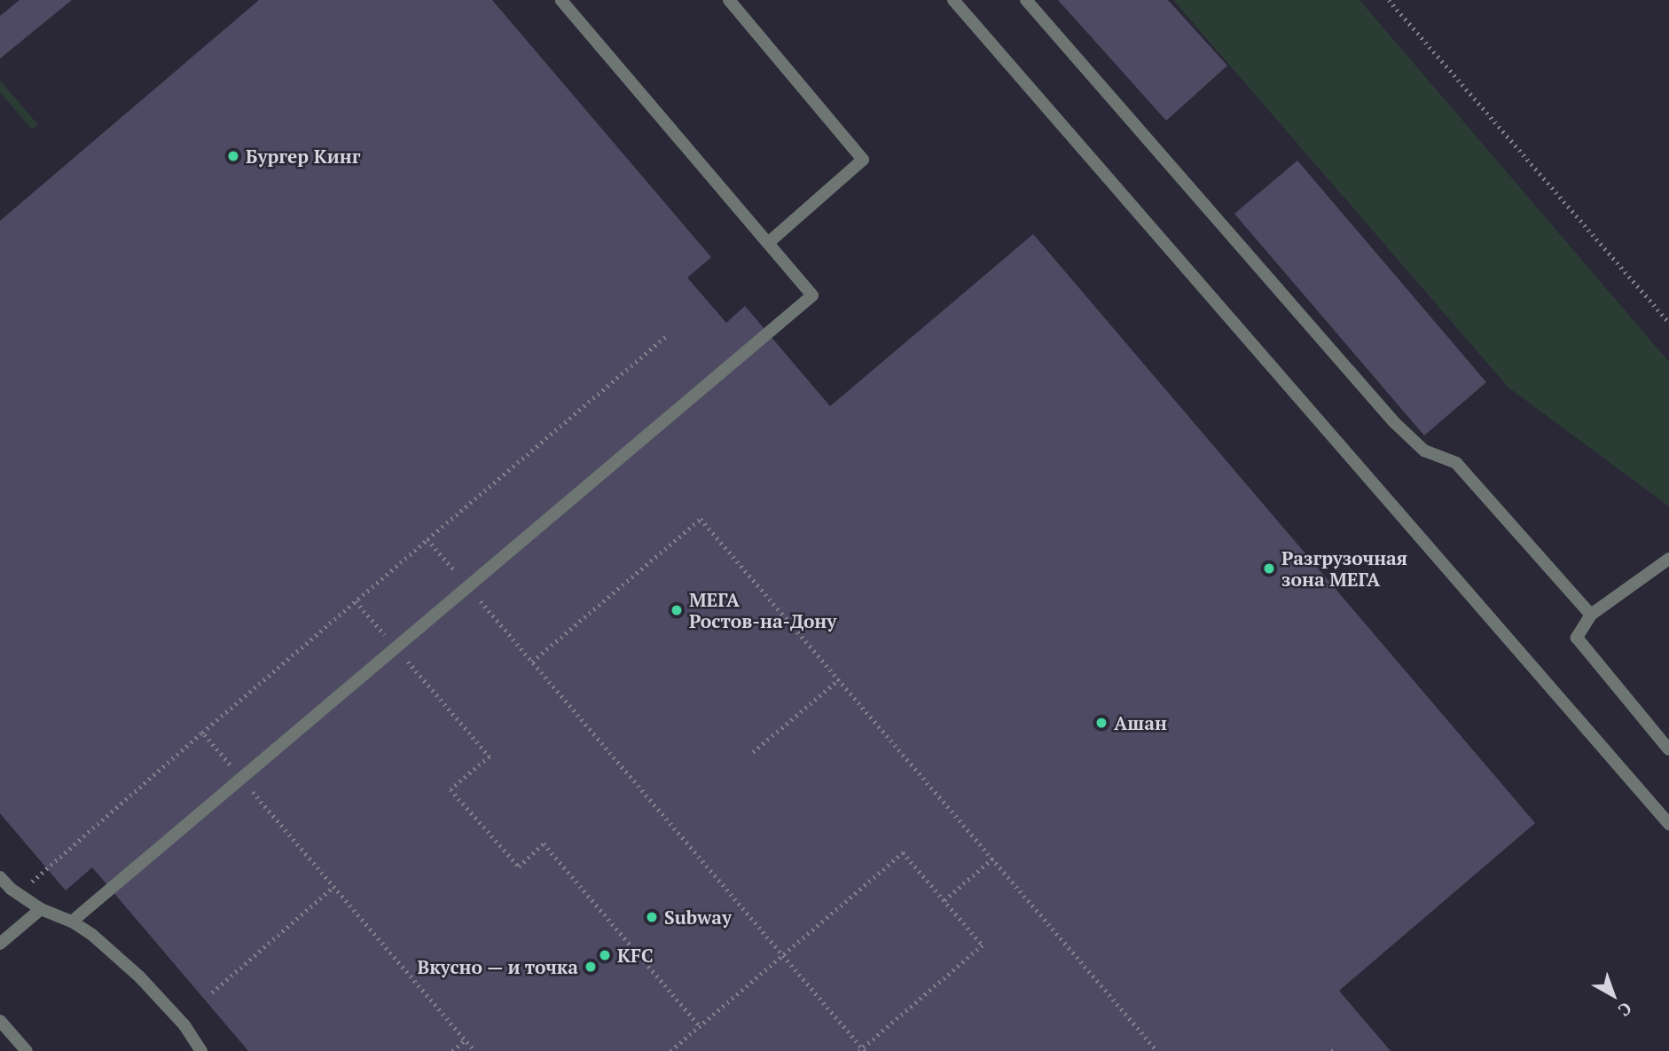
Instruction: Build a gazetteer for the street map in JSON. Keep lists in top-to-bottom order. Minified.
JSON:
{"places":["Бургер Кинг","Разгрузочная зона МЕГА","МЕГА Ростов-на-Дону","Ашан","Subway","KFC","Вкусно — и точка"],"north":"bottom right"}
